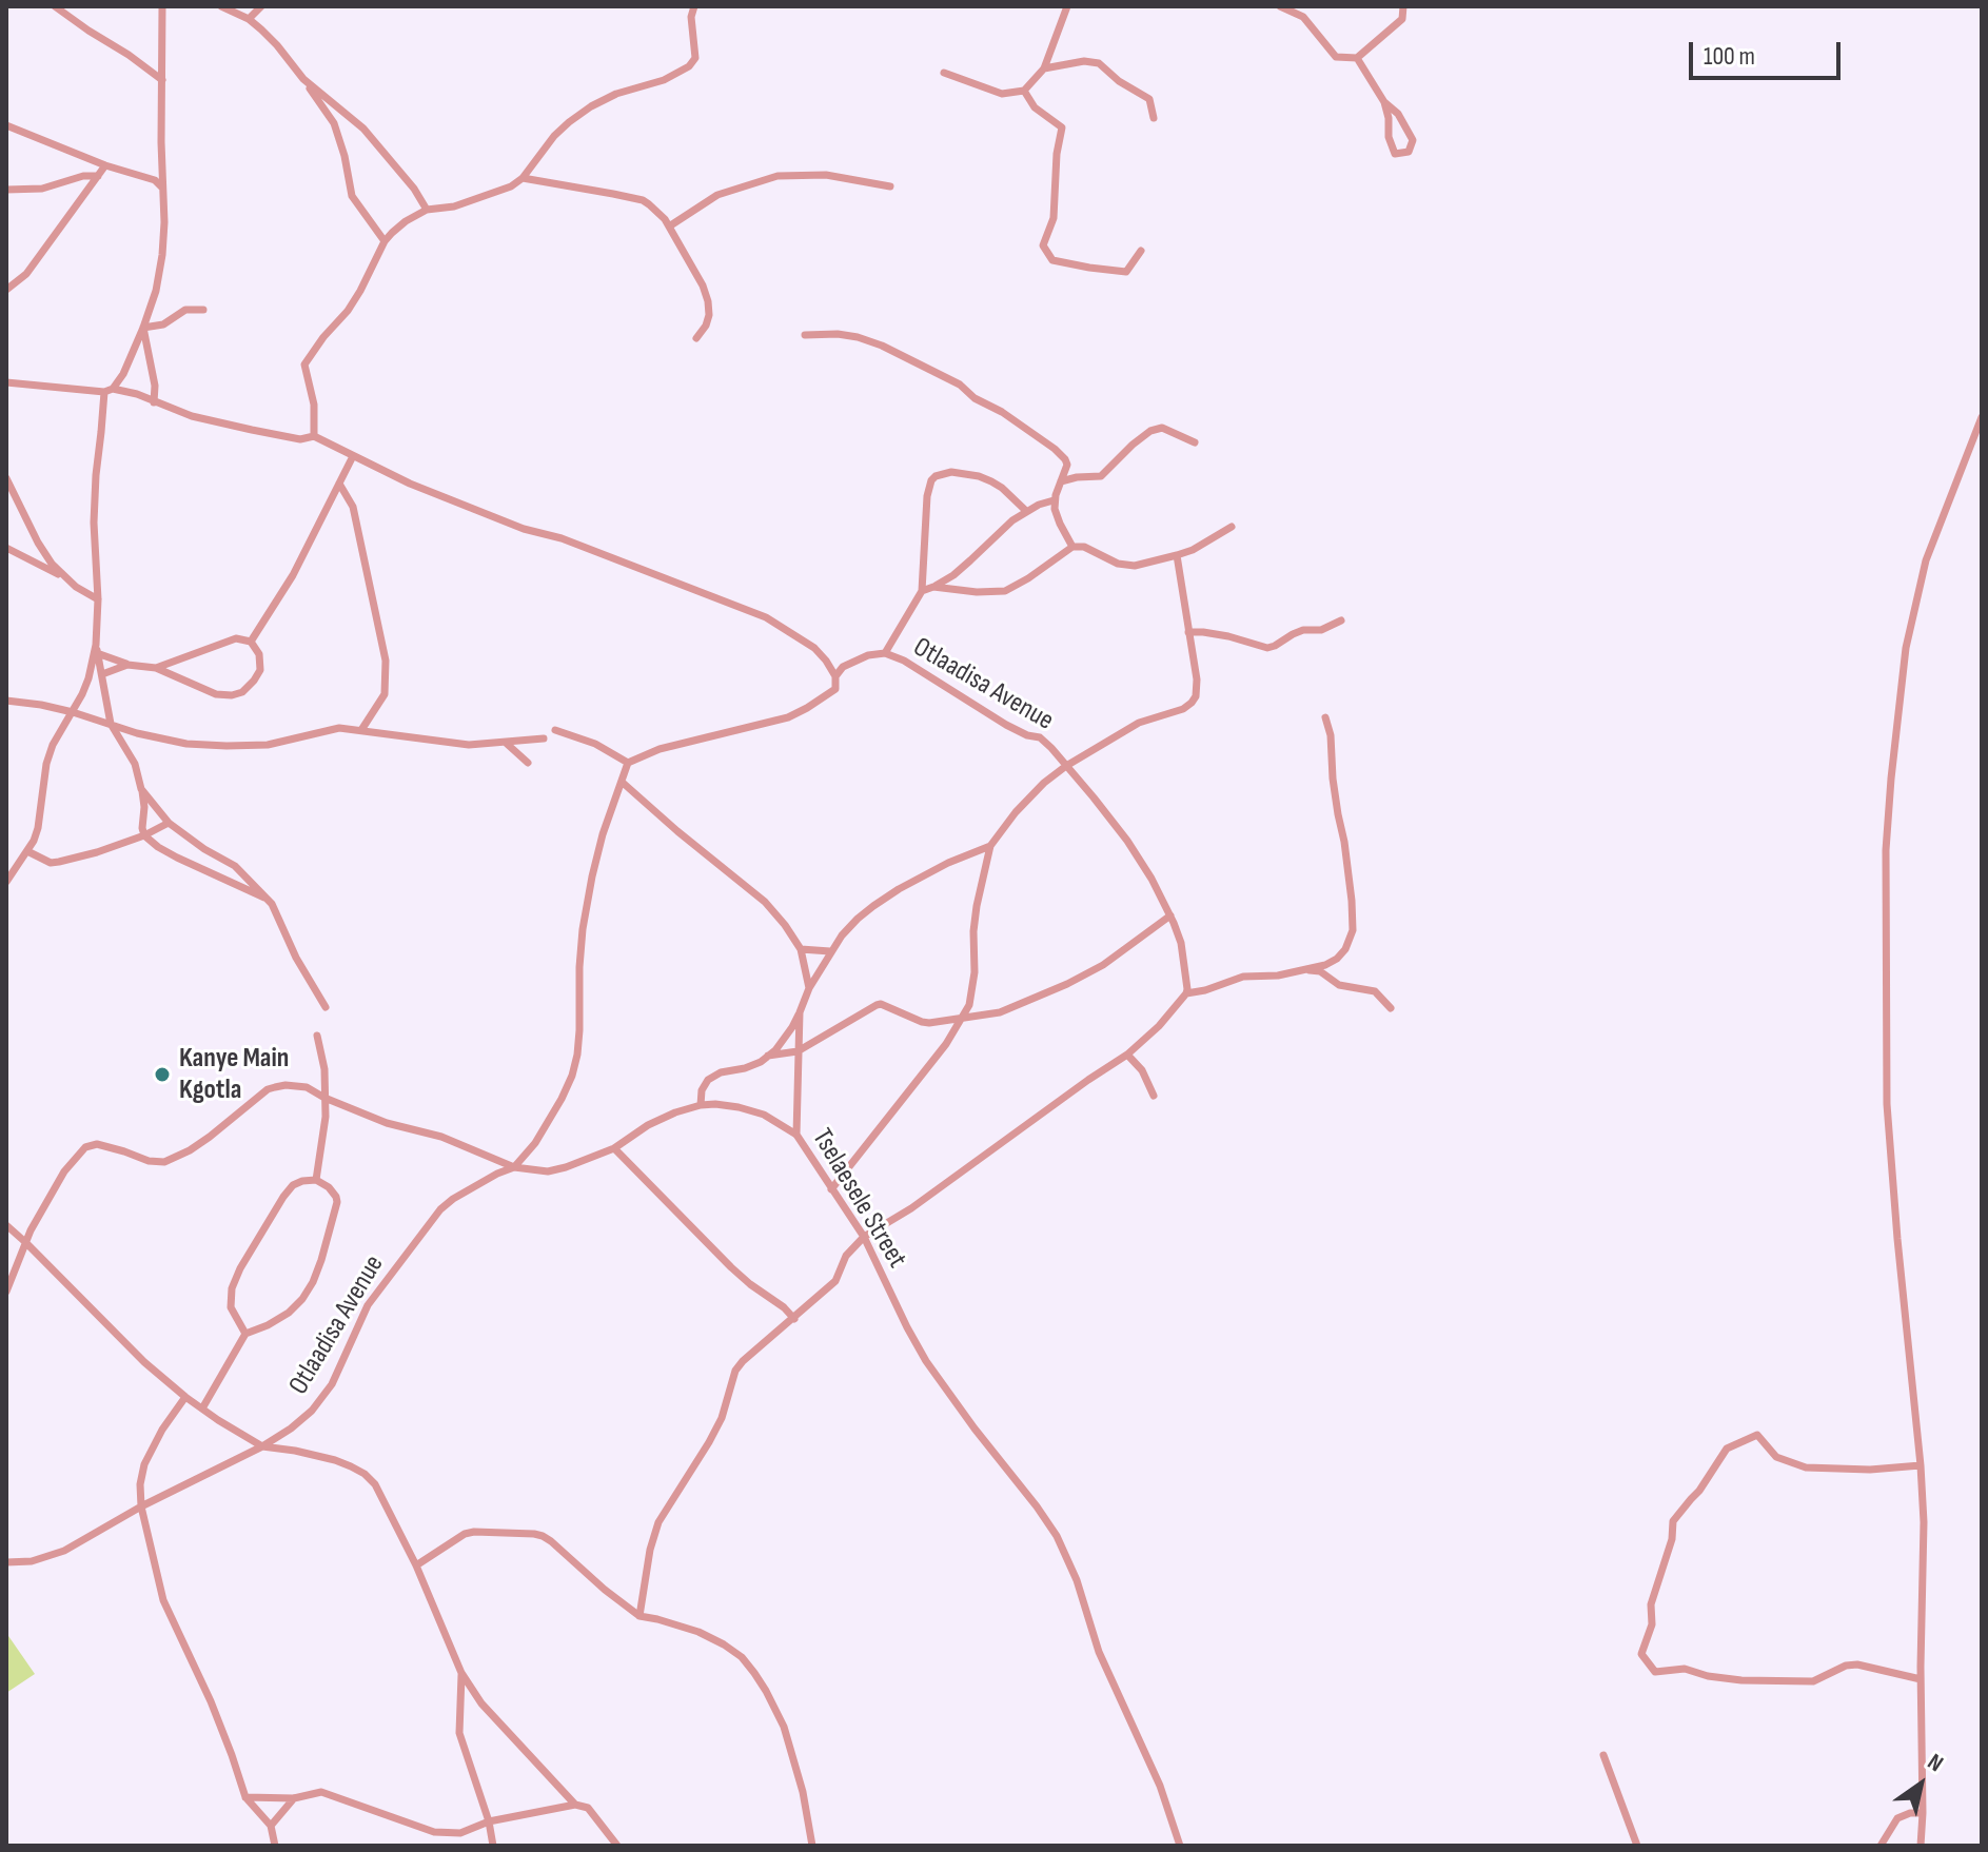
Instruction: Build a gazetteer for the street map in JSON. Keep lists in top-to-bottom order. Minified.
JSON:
{"streets":{"street":["Otlaadisa Avenue","Tselaesele Street"]},"crossings":[["Otlaadisa Avenue","Tselaesele Street"]],"places":["Kanye Main Kgotla"],"scale_bar":"100 m","north":"top right"}
